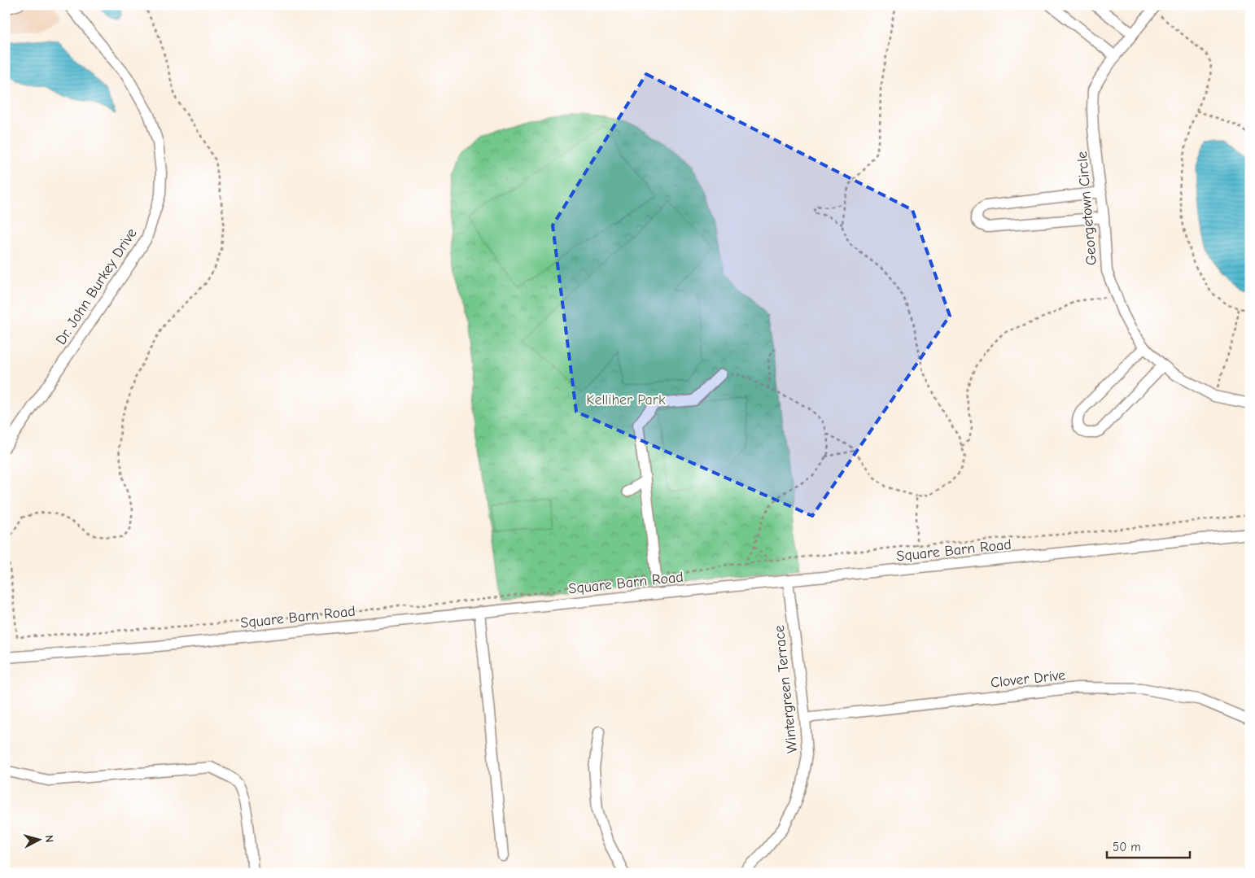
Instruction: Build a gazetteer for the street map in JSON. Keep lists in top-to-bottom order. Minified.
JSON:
{"streets":{"street":["Georgetown Circle","Dr. John Burkey Drive","Square Barn Road","Clover Drive","Wintergreen Terrace"]},"crossings":[["Square Barn Road","Wintergreen Terrace"],["Clover Drive","Wintergreen Terrace"]],"parks":["Kelliher Park"],"scale_bar":"50 m","north":"right"}
